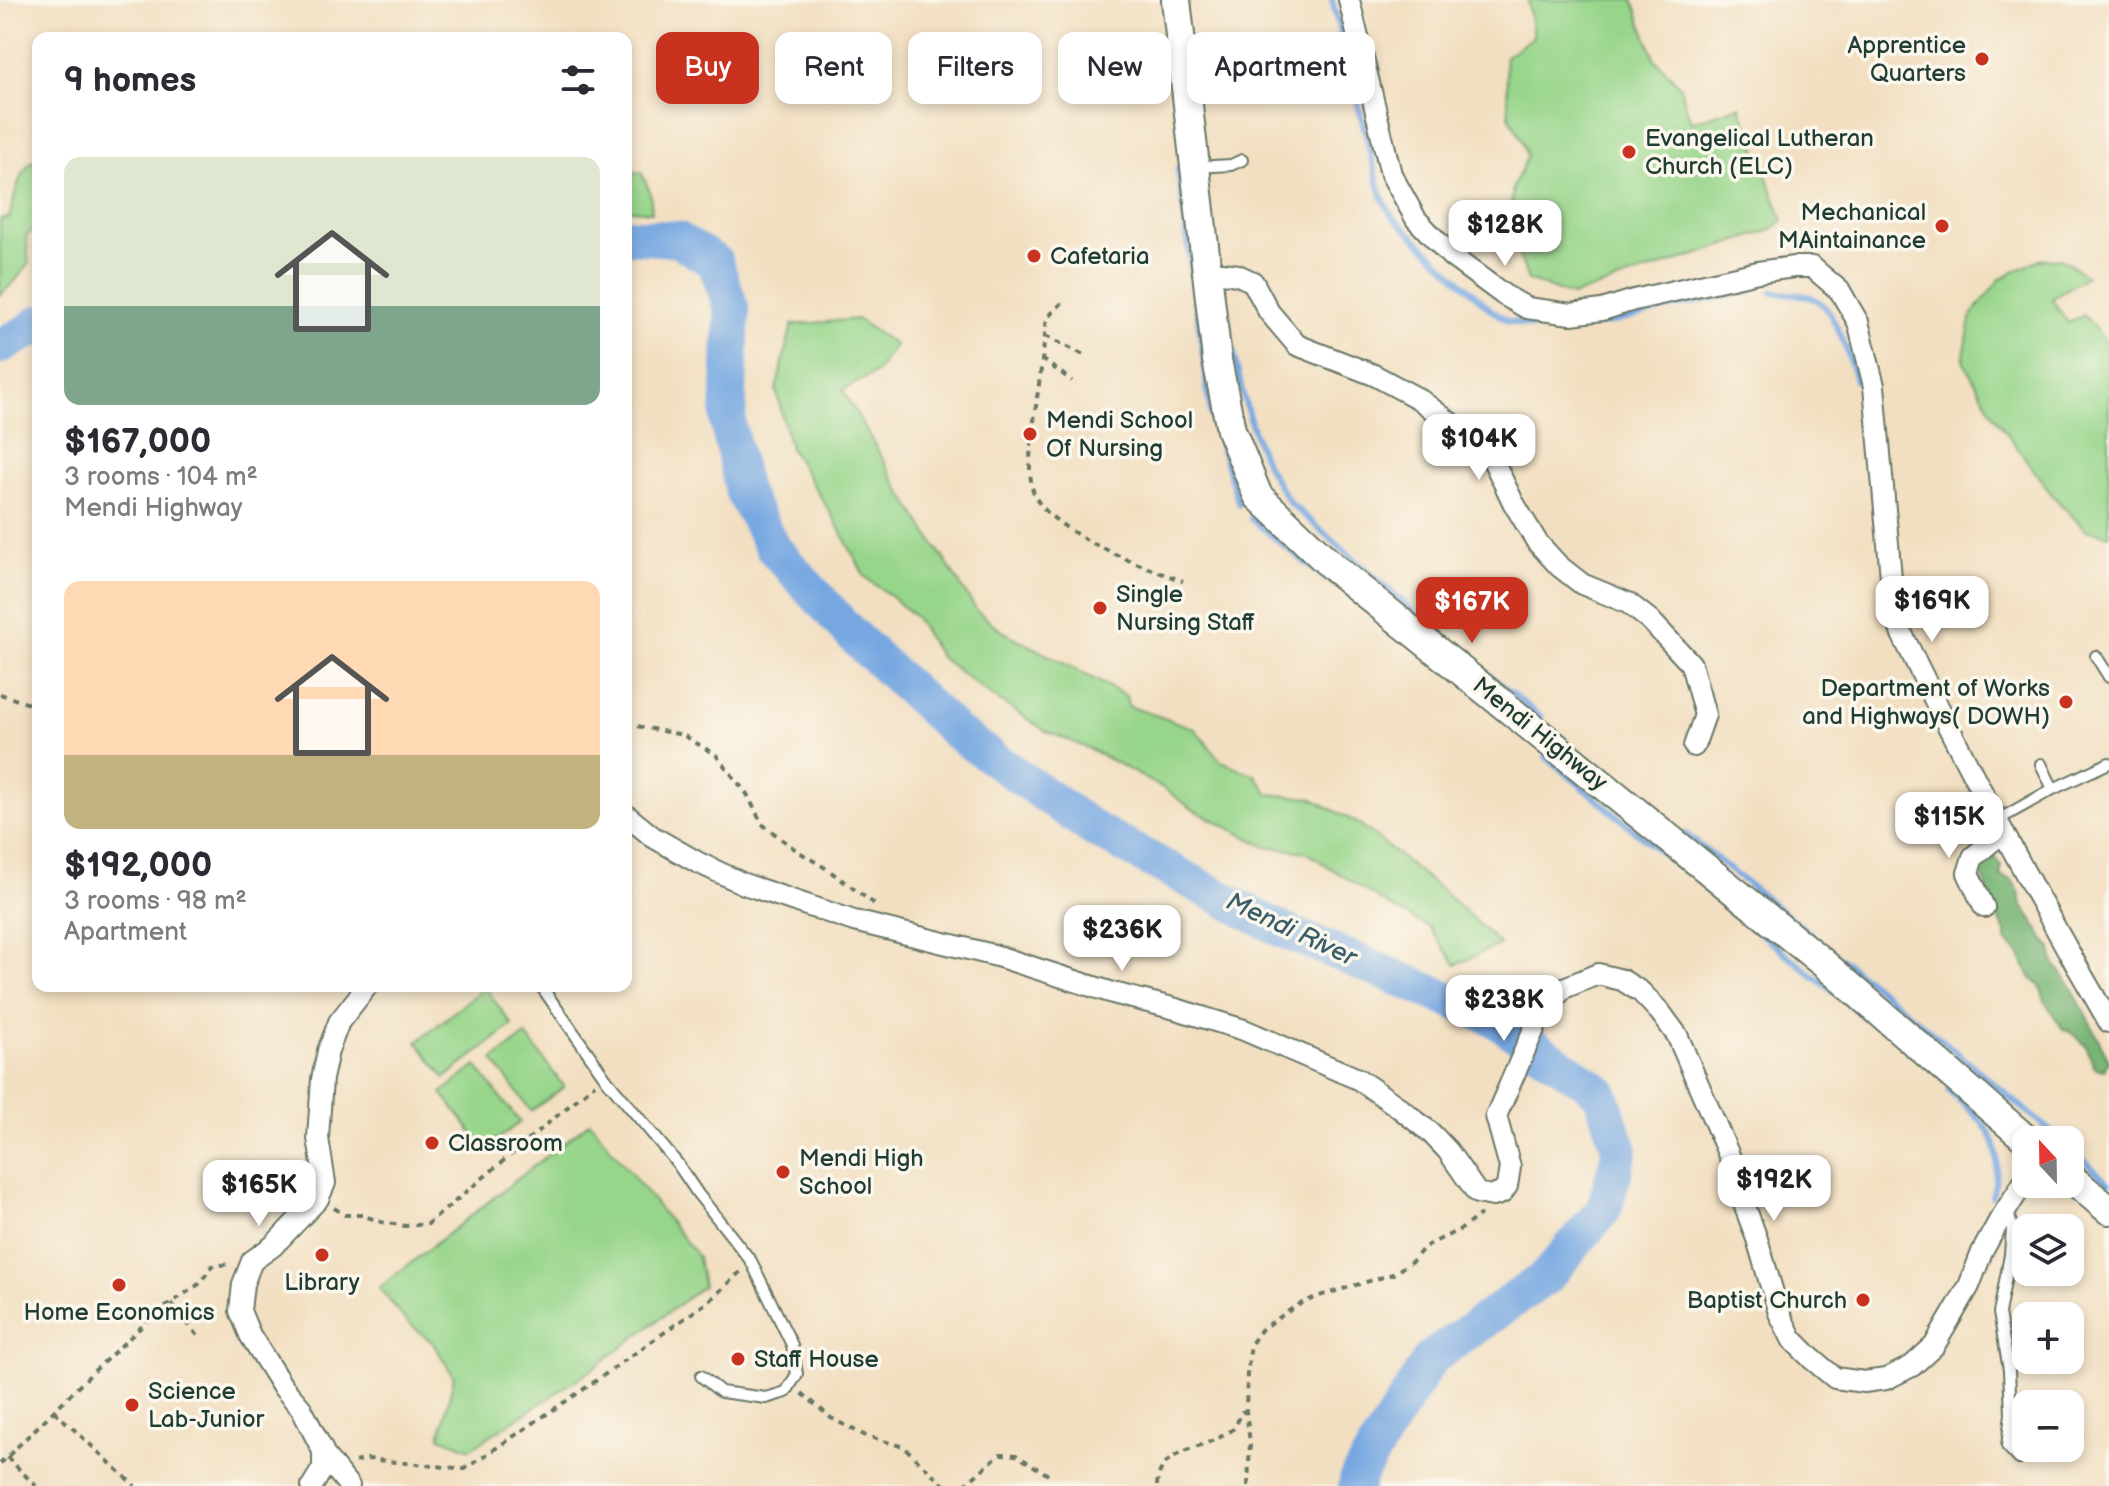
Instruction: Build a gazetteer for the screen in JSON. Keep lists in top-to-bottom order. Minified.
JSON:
{"streets":{"main road":["Mendi Highway"]},"water":["Mendi River"],"places":["Apprentice Quarters","Evangelical Lutheran Church (ELC)","Mechanical MAintainance","Cafetaria","Mendi School Of Nursing","Single Nursing Staff","Department of Works and Highways( DOWH)","Classroom","Mendi High School","Library","Home Economics","Baptist Church","Staff House","Science Lab-Junior"],"north":"top","page":{"chip":["Buy","Rent","Filters","New","Apartment"],"heading":"9 homes","list":[{"name":"$167,000","note":"3 rooms · 104 m² · Mendi Highway"},{"name":"$192,000","note":"3 rooms · 98 m² · Apartment"}],"price":["$128K","$104K","$169K","$167K","$115K","$236K","$238K","$192K","$165K"],"map_buttons":["+","−"]}}
